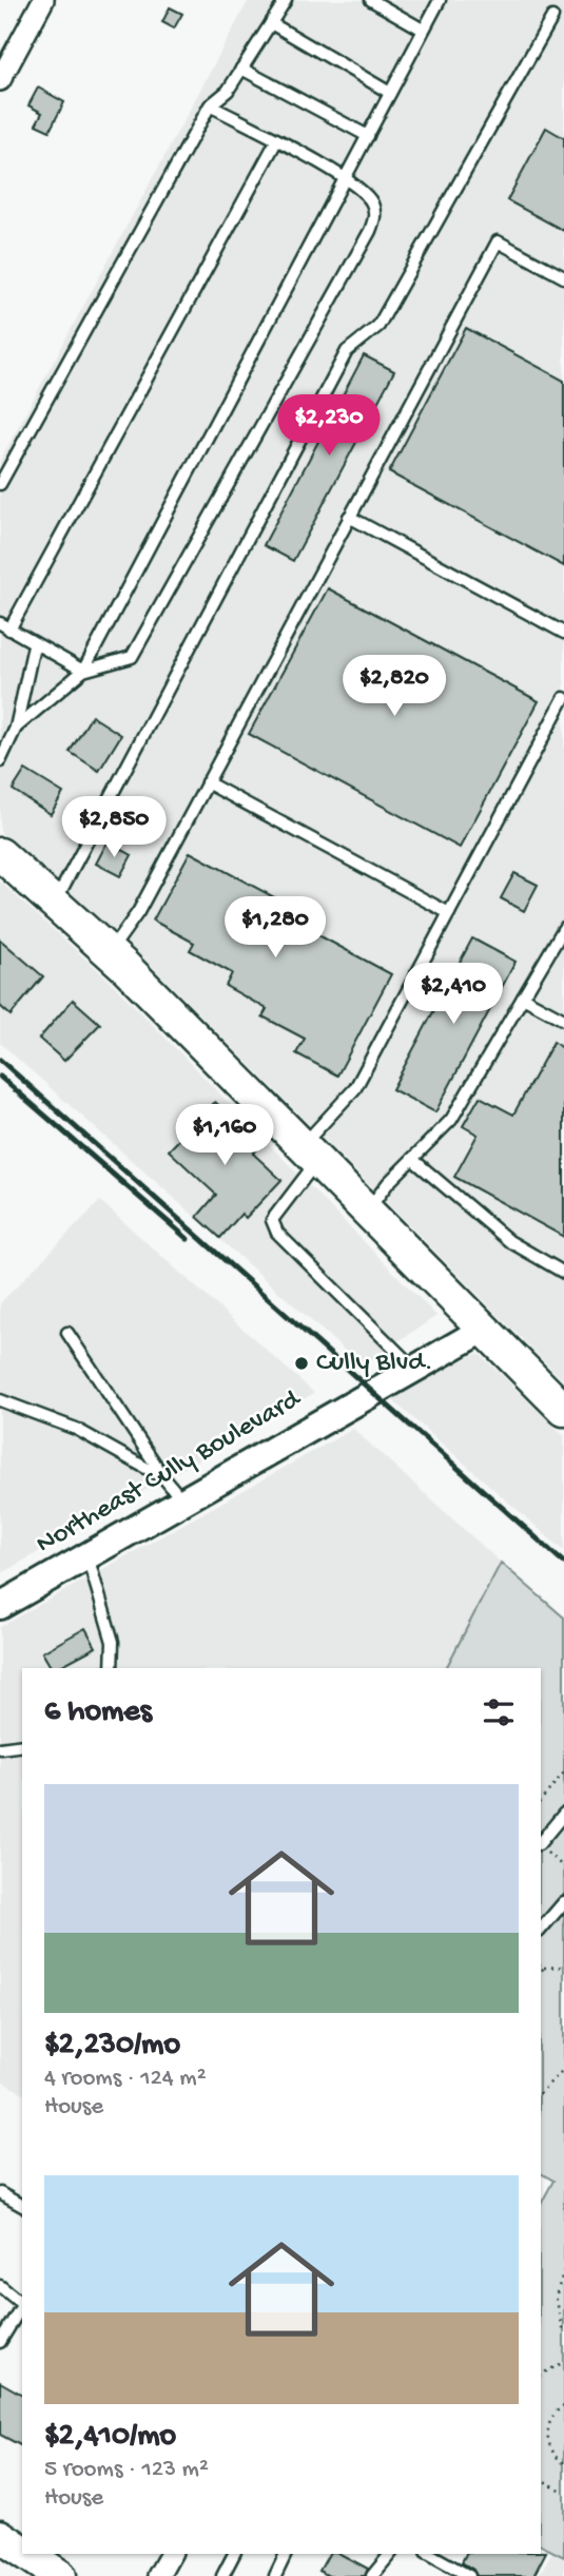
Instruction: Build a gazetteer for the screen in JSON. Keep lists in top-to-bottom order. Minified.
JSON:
{"streets":{"street":["Northeast Cully Boulevard"]},"places":["Cully Blvd."],"page":{"price":["$2,230","$2,820","$2,850","$1,280","$2,410","$1,160"],"heading":"6 homes","list":[{"name":"$2,230/mo","note":"4 rooms · 124 m² · House"},{"name":"$2,410/mo","note":"5 rooms · 123 m² · House"}]}}
